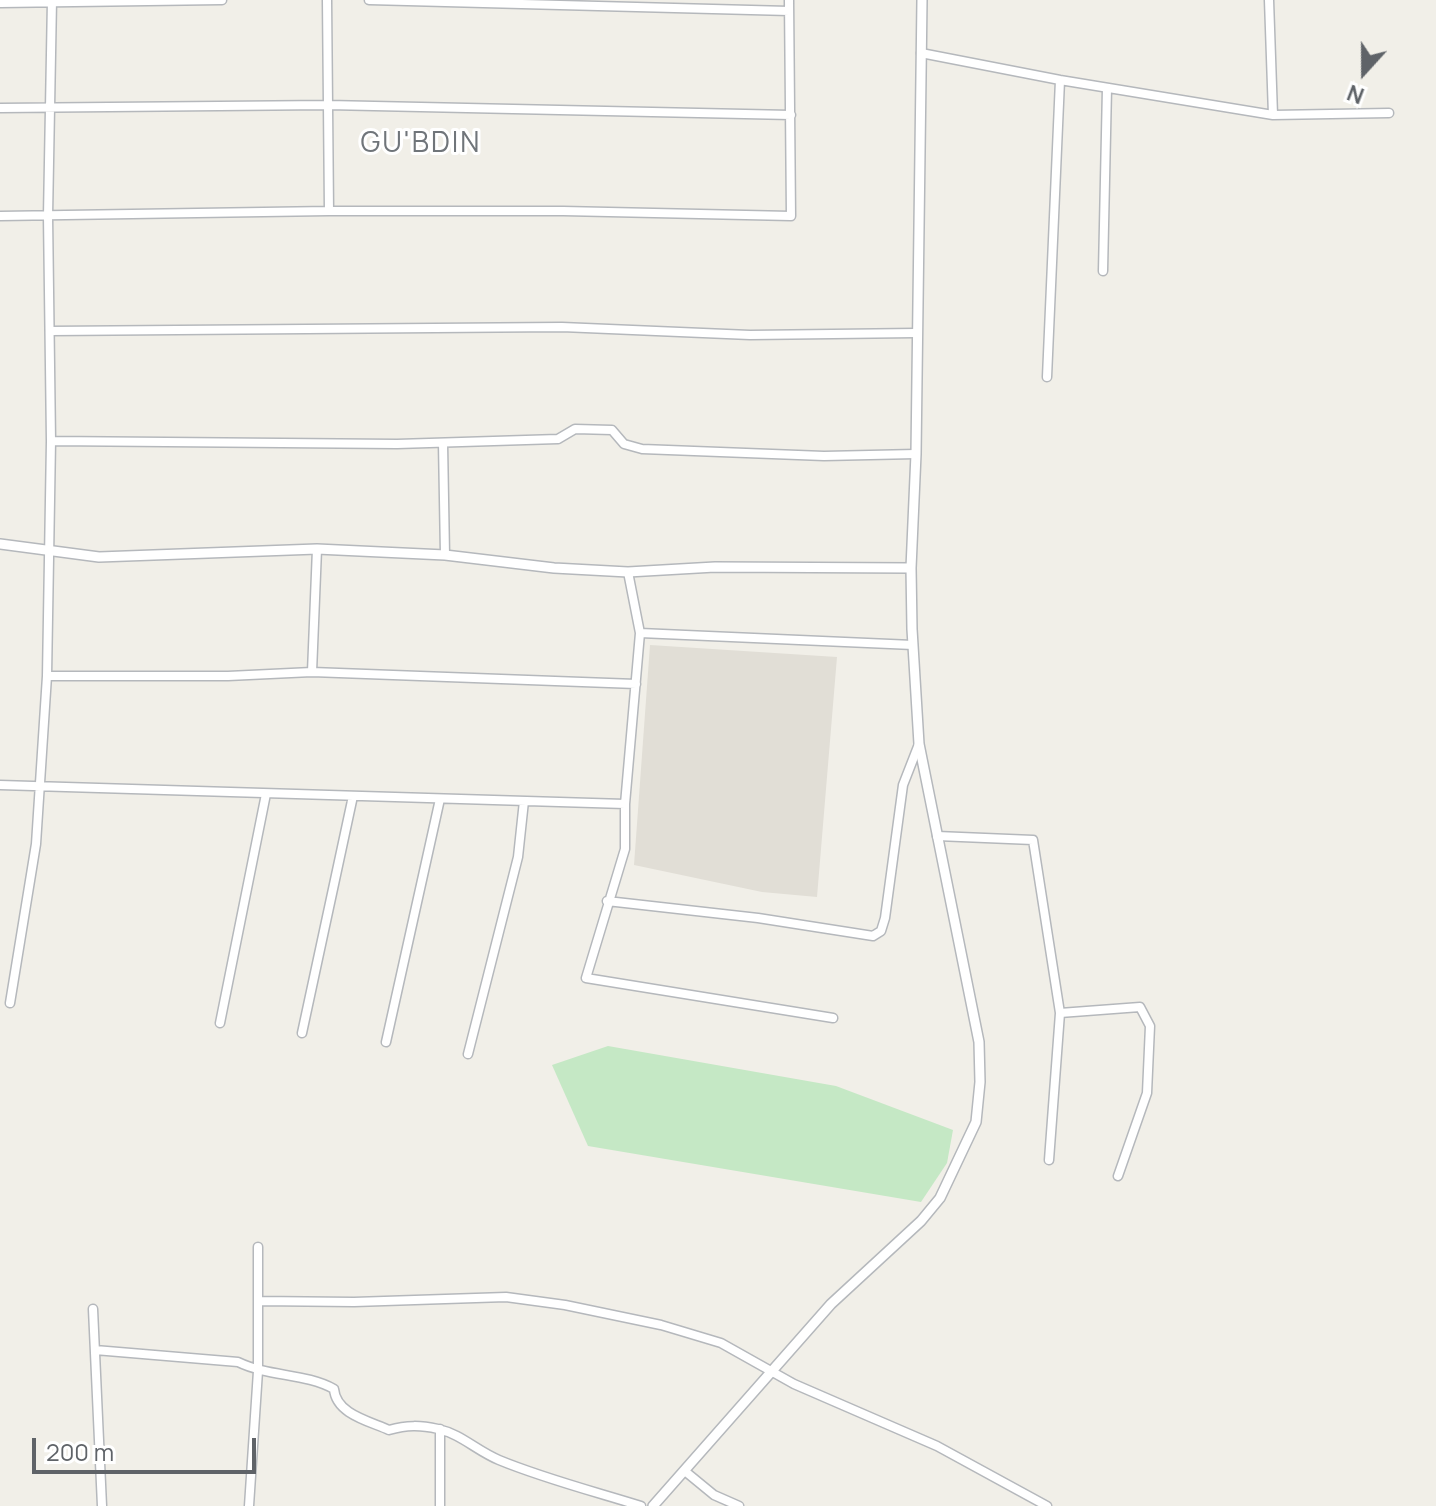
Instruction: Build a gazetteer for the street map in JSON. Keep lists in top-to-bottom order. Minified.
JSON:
{"districts":["GU'BDIN"],"scale_bar":"200 m","north":"bottom"}
